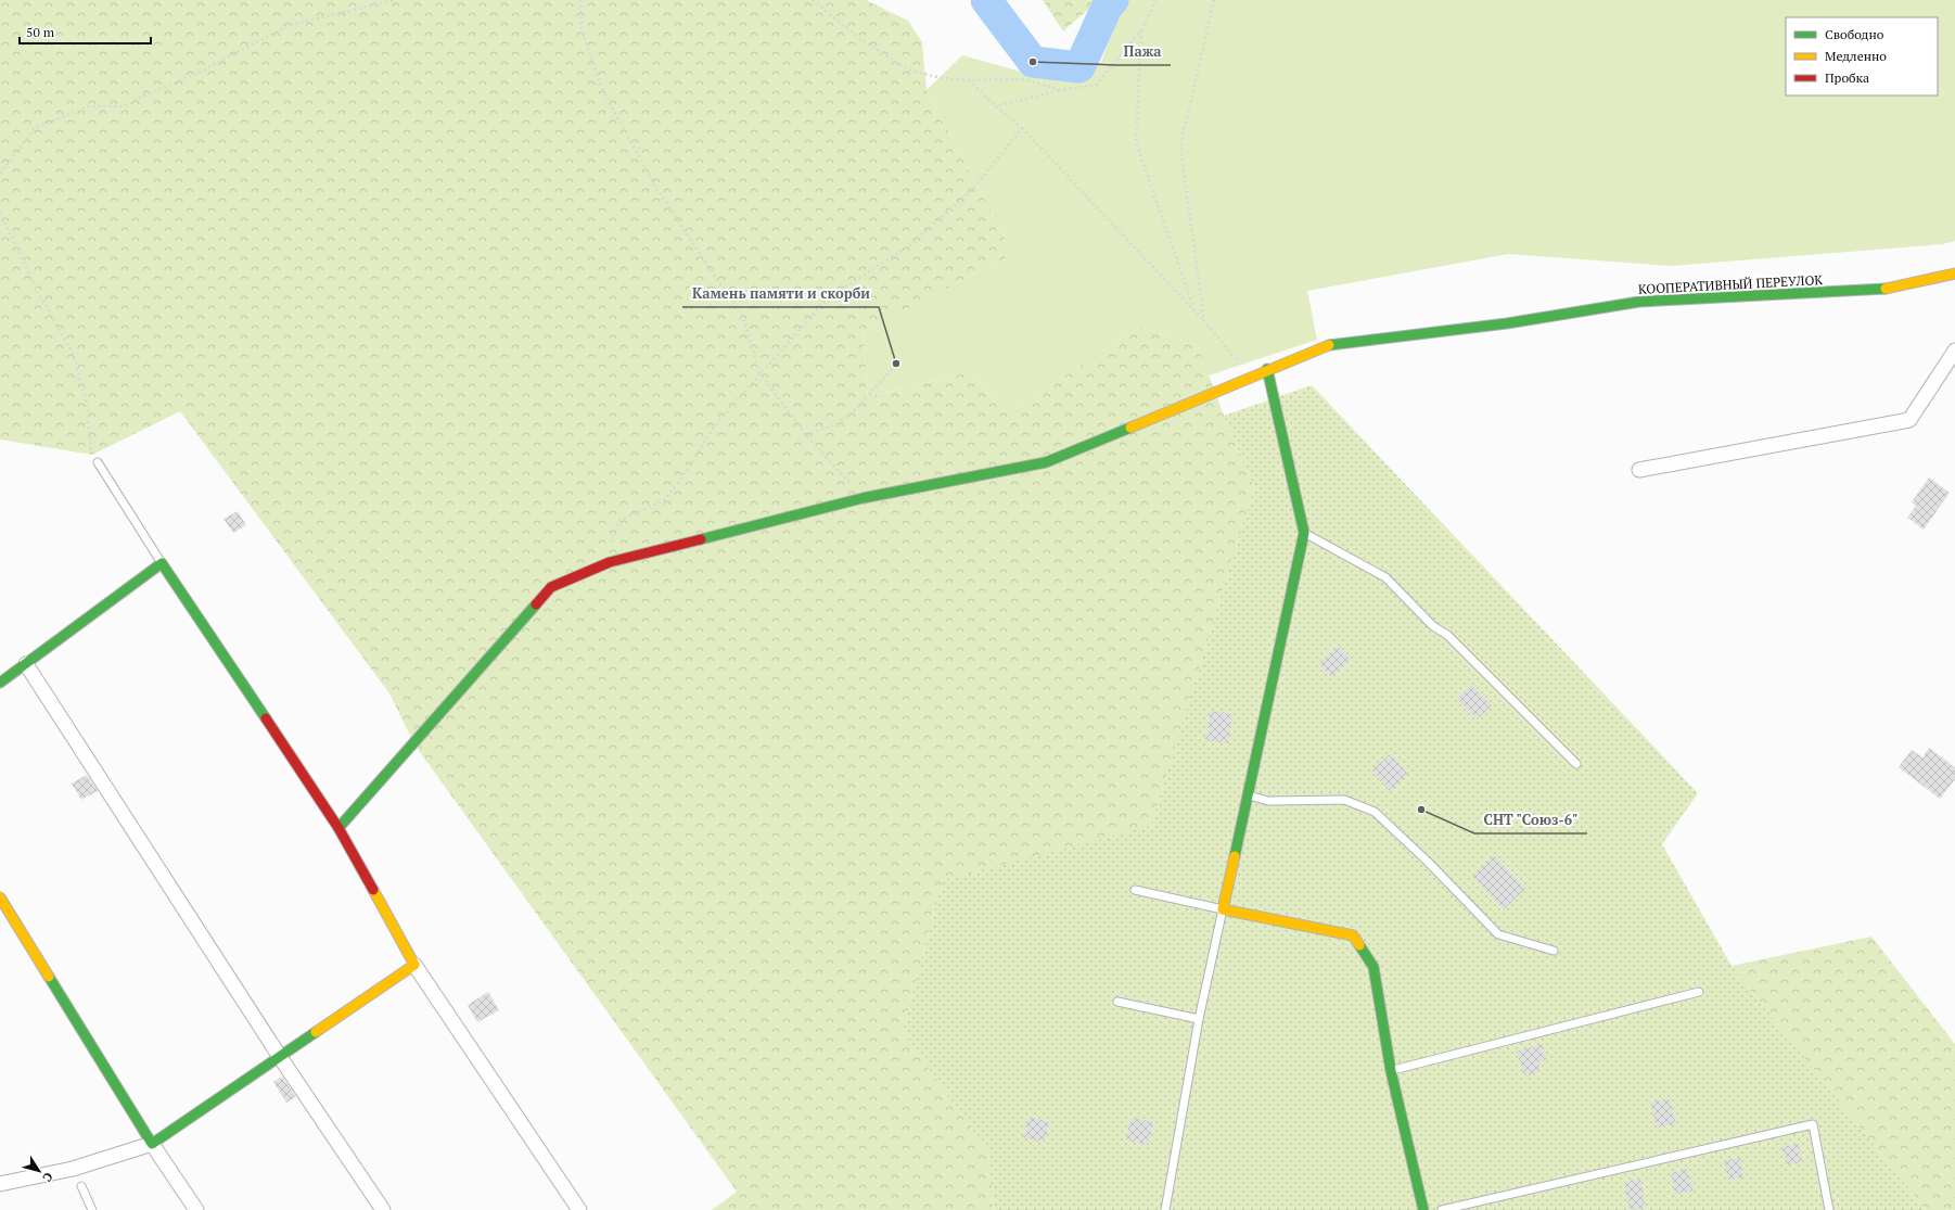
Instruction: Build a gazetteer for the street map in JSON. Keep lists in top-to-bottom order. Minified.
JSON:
{"streets":{"street":["КООПЕРАТИВНЫЙ ПЕРЕУЛОК"]},"places":["Пажа","Камень памяти и скорби","СНТ \"Союз-6\""],"legend":["Свободно","Медленно","Пробка"],"scale_bar":"50 m","north":"bottom right"}
